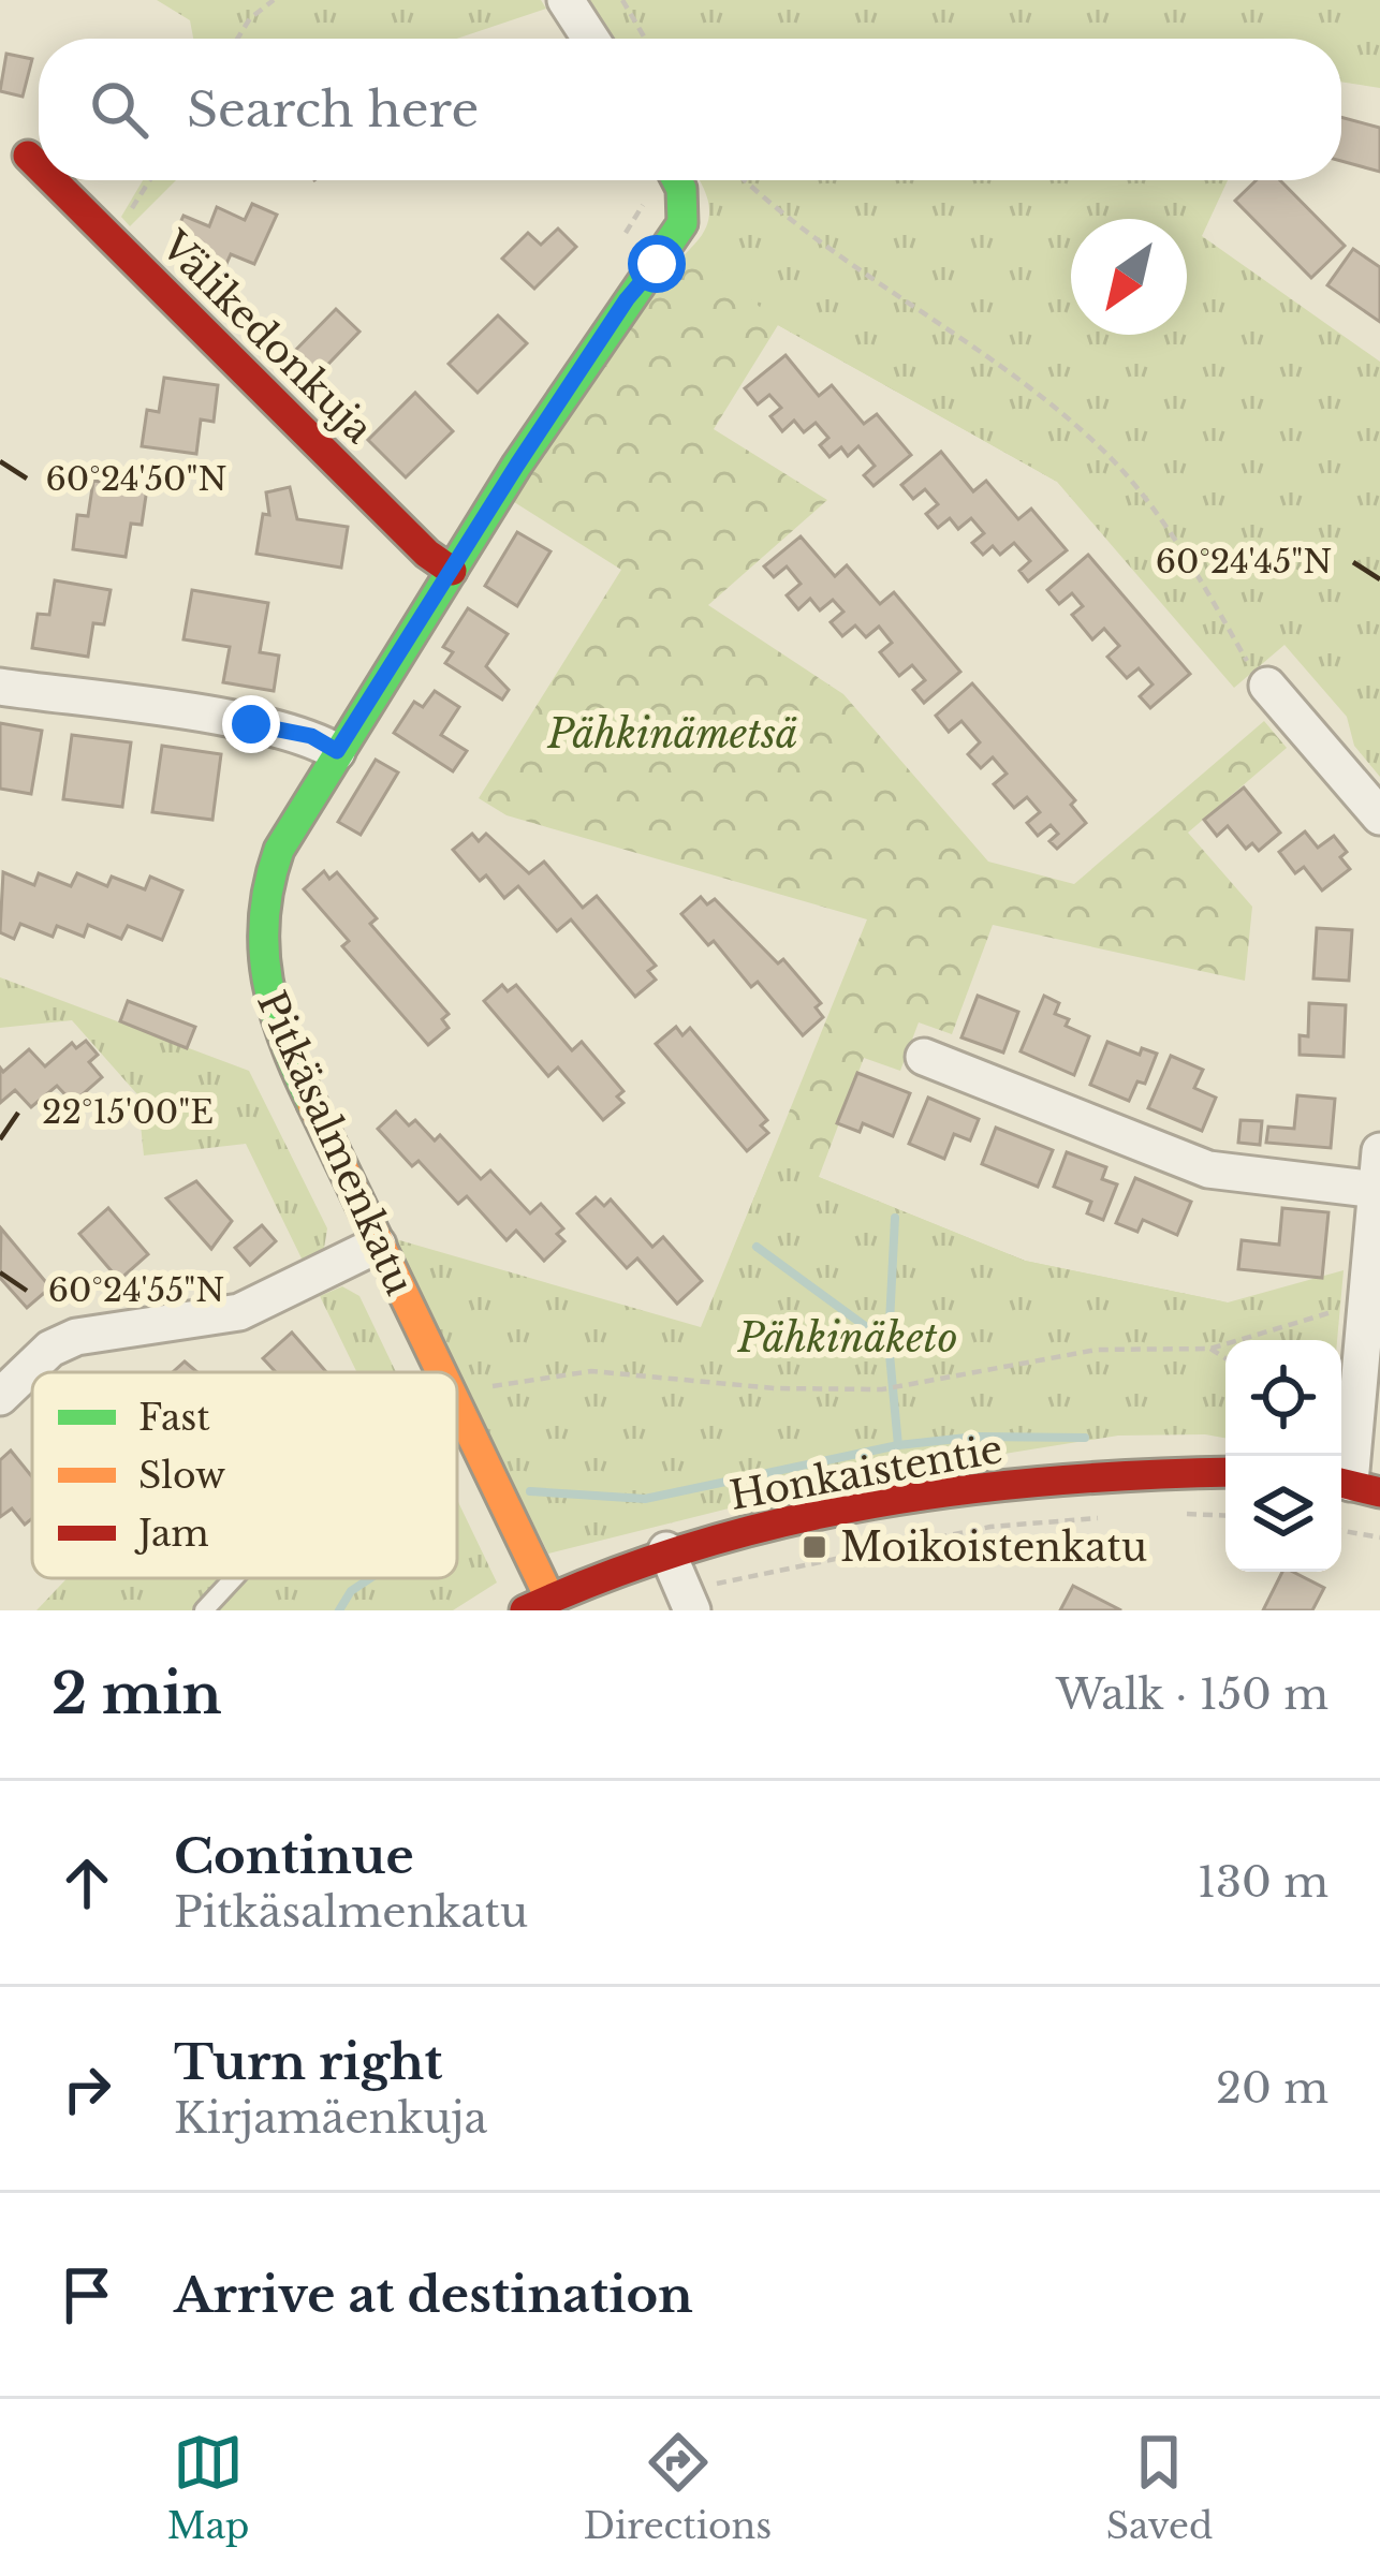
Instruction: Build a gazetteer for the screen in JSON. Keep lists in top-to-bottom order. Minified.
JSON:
{"streets":{"street":["Välikedonkuja","Pitkäsalmenkatu","Honkaistentie"]},"crossings":[["Välikedonkuja","Pitkäsalmenkatu"],["Pitkäsalmenkatu","Honkaistentie"]],"parks":["Pähkinämetsä","Pähkinäketo"],"places":{"transit":["Moikoistenkatu"]},"legend":["Fast","Slow","Jam"],"north":"bottom left","page":{"search":"Search here","heading":["2 min","Walk · 150 m"],"list":[["Continue","Pitkäsalmenkatu","130 m"],["Turn right","Kirjamäenkuja","20 m"],"Arrive at destination"],"nav":["Map","Directions","Saved"]},"coordinates":["60°24'50\"N","60°24'45\"N","22°15'00\"E","60°24'55\"N"]}
